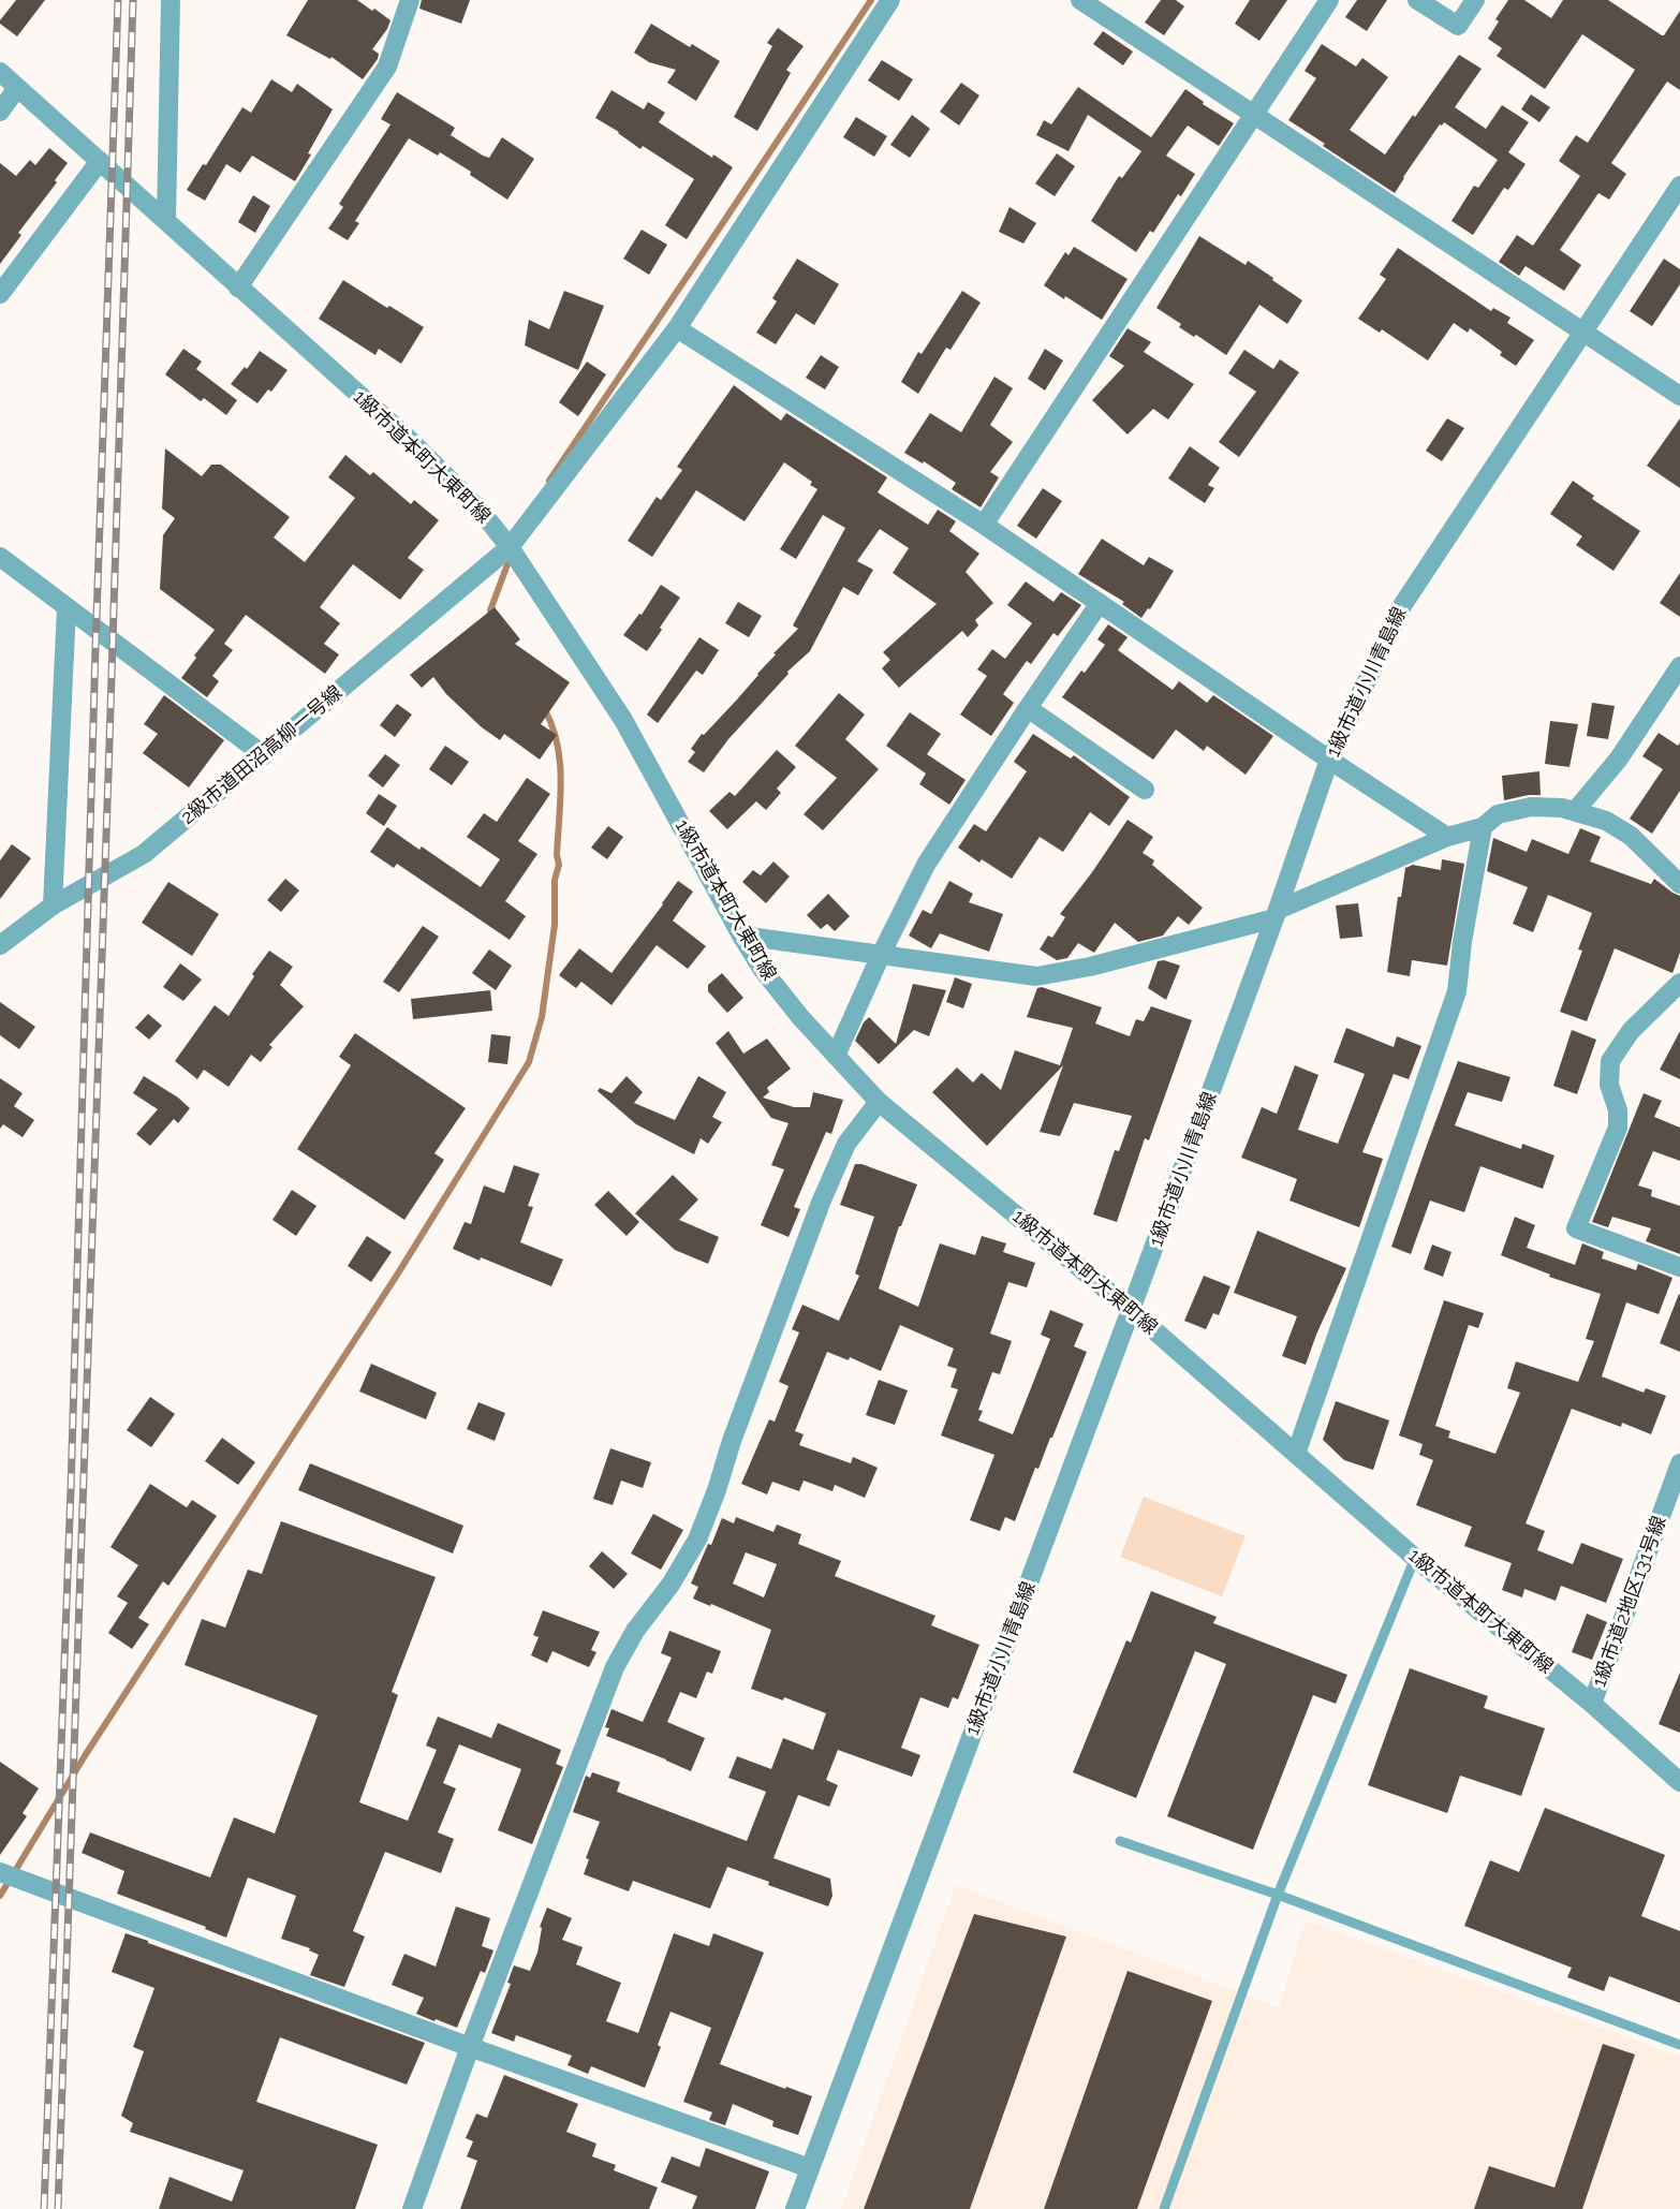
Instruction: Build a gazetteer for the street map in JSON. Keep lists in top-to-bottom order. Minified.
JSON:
{"streets":{"street":["1級市道本町大東町線","1級市道小川青島線","2級市道田沼高柳一号線","1級市道2地区131号線"]},"crossings":[["1級市道本町大東町線","1級市道小川青島線"],["1級市道本町大東町線","2級市道田沼高柳一号線"],["1級市道本町大東町線","1級市道2地区131号線"]]}
